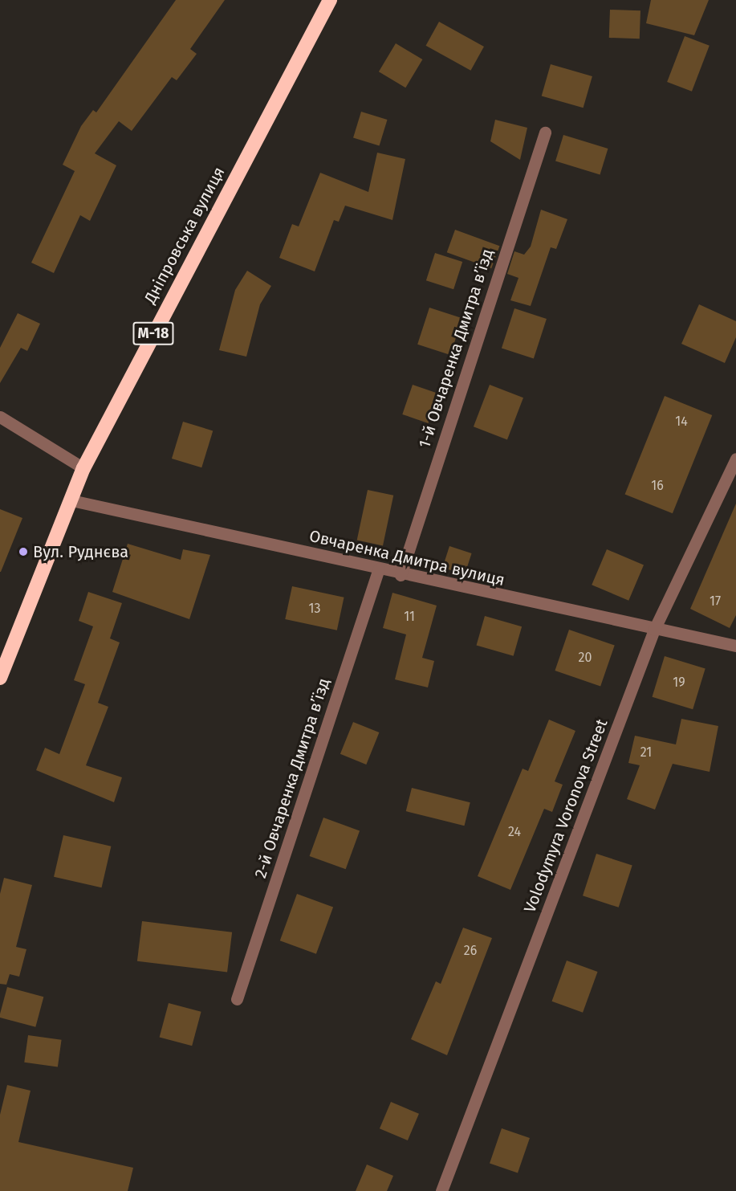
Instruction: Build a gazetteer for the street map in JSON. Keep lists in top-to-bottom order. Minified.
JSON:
{"streets":{"highway":["Дніпровська вулиця","М-18"],"street":["1-й Овчаренка Дмитра в’їзд","Овчаренка Дмитра вулиця","2-й Овчаренка Дмитра в’їзд","Volodymyra Voronova Street"]},"crossings":[["Дніпровська вулиця","Овчаренка Дмитра вулиця"],["1-й Овчаренка Дмитра в’їзд","Овчаренка Дмитра вулиця"],["Овчаренка Дмитра вулиця","2-й Овчаренка Дмитра в’їзд"],["Овчаренка Дмитра вулиця","Volodymyra Voronova Street"]],"places":["Вул. Руднєва"],"house_numbers":["14","16","17","13","11","20","19","21","24","26"]}
